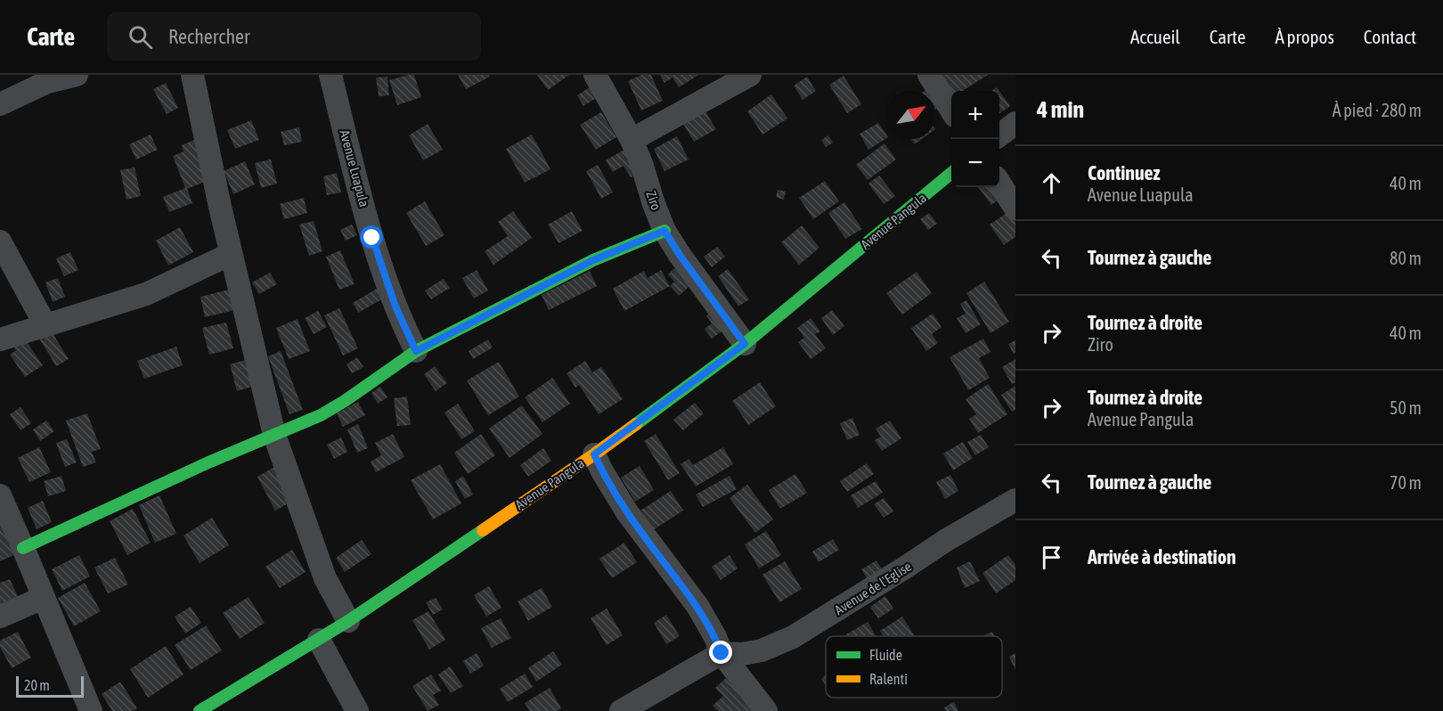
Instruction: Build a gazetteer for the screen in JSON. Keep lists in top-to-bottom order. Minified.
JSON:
{"streets":{"street":["Avenue Luapula","Ziro","Avenue Pangula","Avenue de l'Eglise"]},"crossings":[["Ziro","Avenue Pangula"]],"legend":["Fluide","Ralenti"],"scale_bar":"20 m","north":"top right","page":{"header":"Carte","search":"Rechercher","nav":["Accueil","Carte","À propos","Contact"],"heading":["4 min","À pied · 280 m"],"map_buttons":["+","−"],"list":[["Continuez","Avenue Luapula","40 m"],["Tournez à gauche","80 m"],["Tournez à droite","Ziro","40 m"],["Tournez à droite","Avenue Pangula","50 m"],["Tournez à gauche","70 m"],"Arrivée à destination"],"scale":"20 m"}}
